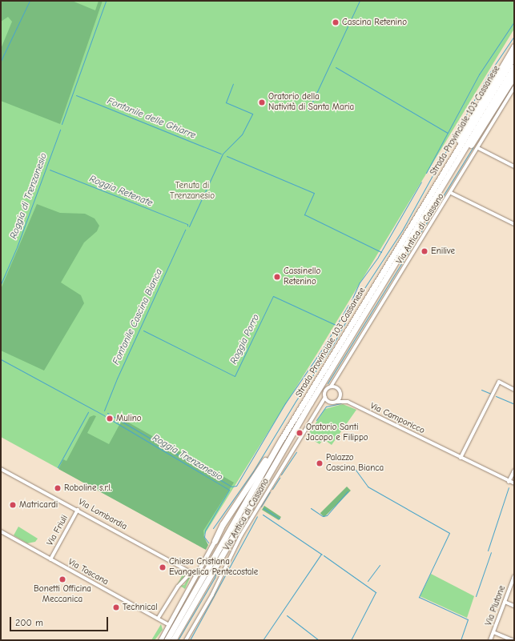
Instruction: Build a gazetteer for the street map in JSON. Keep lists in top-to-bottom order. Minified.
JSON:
{"streets":{"highway":["Strada Provinciale 103 Cassanese"],"street":["Via Antica di Cassano","Via Camporicco","Via Lombardia","Via Friuli","Via Toscana","Via Plutone"]},"crossings":[["Via Antica di Cassano","Via Camporicco"],["Via Lombardia","Via Friuli"],["Via Friuli","Via Toscana"]],"water":["Fontanile delle Ghiarre","Roggia Retenate","Roggia di Trenzanesio","Fontanile Cascina Bianca","Roggia Porro","Roggia Trenzanesio"],"parks":["Tenuta di Trenzanesio"],"places":["Cascina Retenino","Oratorio della Natività di Santa Maria","Enilive","Cassinello Retenino","Mulino","Oratorio Santi Jacopo e Filippo","Palazzo Cascina Bianca","Roboline s.r.l.","Matricardi","Chiesa Cristiana Evangelica Pentecostale","Bonetti Officina Meccanica","Technical"],"scale_bar":"200 m"}
